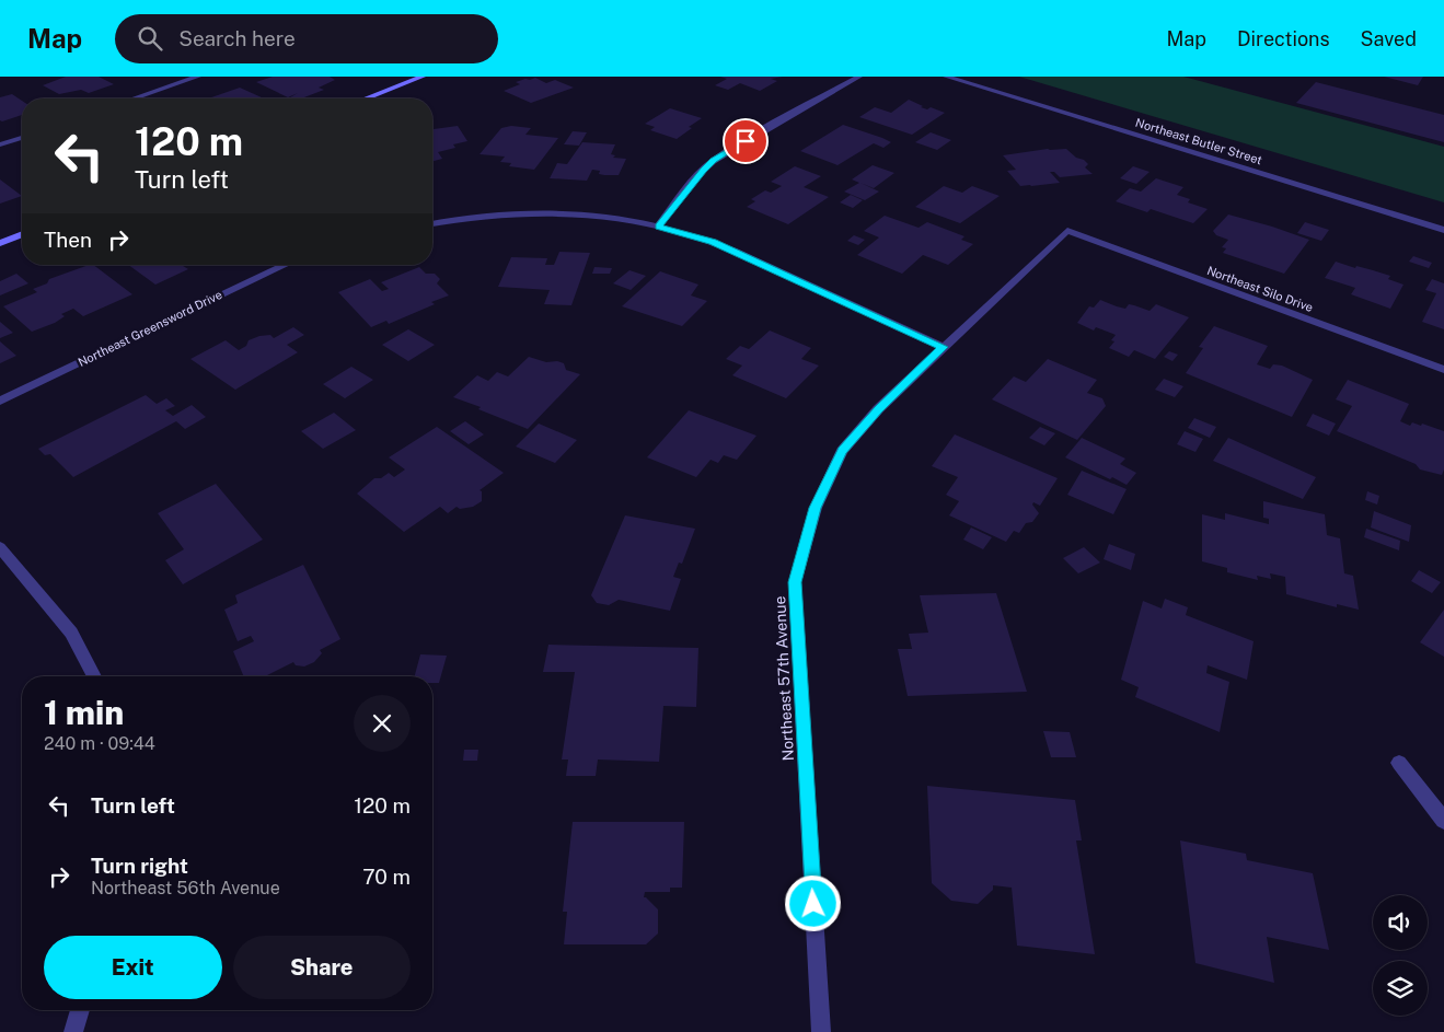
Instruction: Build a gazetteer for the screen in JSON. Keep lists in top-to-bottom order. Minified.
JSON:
{"streets":{"street":["Northeast Butler Street","Northeast Silo Drive","Northeast Greensword Drive","Northeast 57th Avenue"]},"crossings":[["Northeast Silo Drive","Northeast 57th Avenue"]],"page":{"header":"Map","search":"Search here","nav":["Map","Directions","Saved"],"turn":["120 m","Turn left"],"then":"Then","heading":["1 min","240 m · 09:44"],"list":[{"name":"Turn left","value":"120 m"},{"name":"Turn right","note":"Northeast 56th Avenue","value":"70 m"}],"buttons":["Exit","Share"]}}
